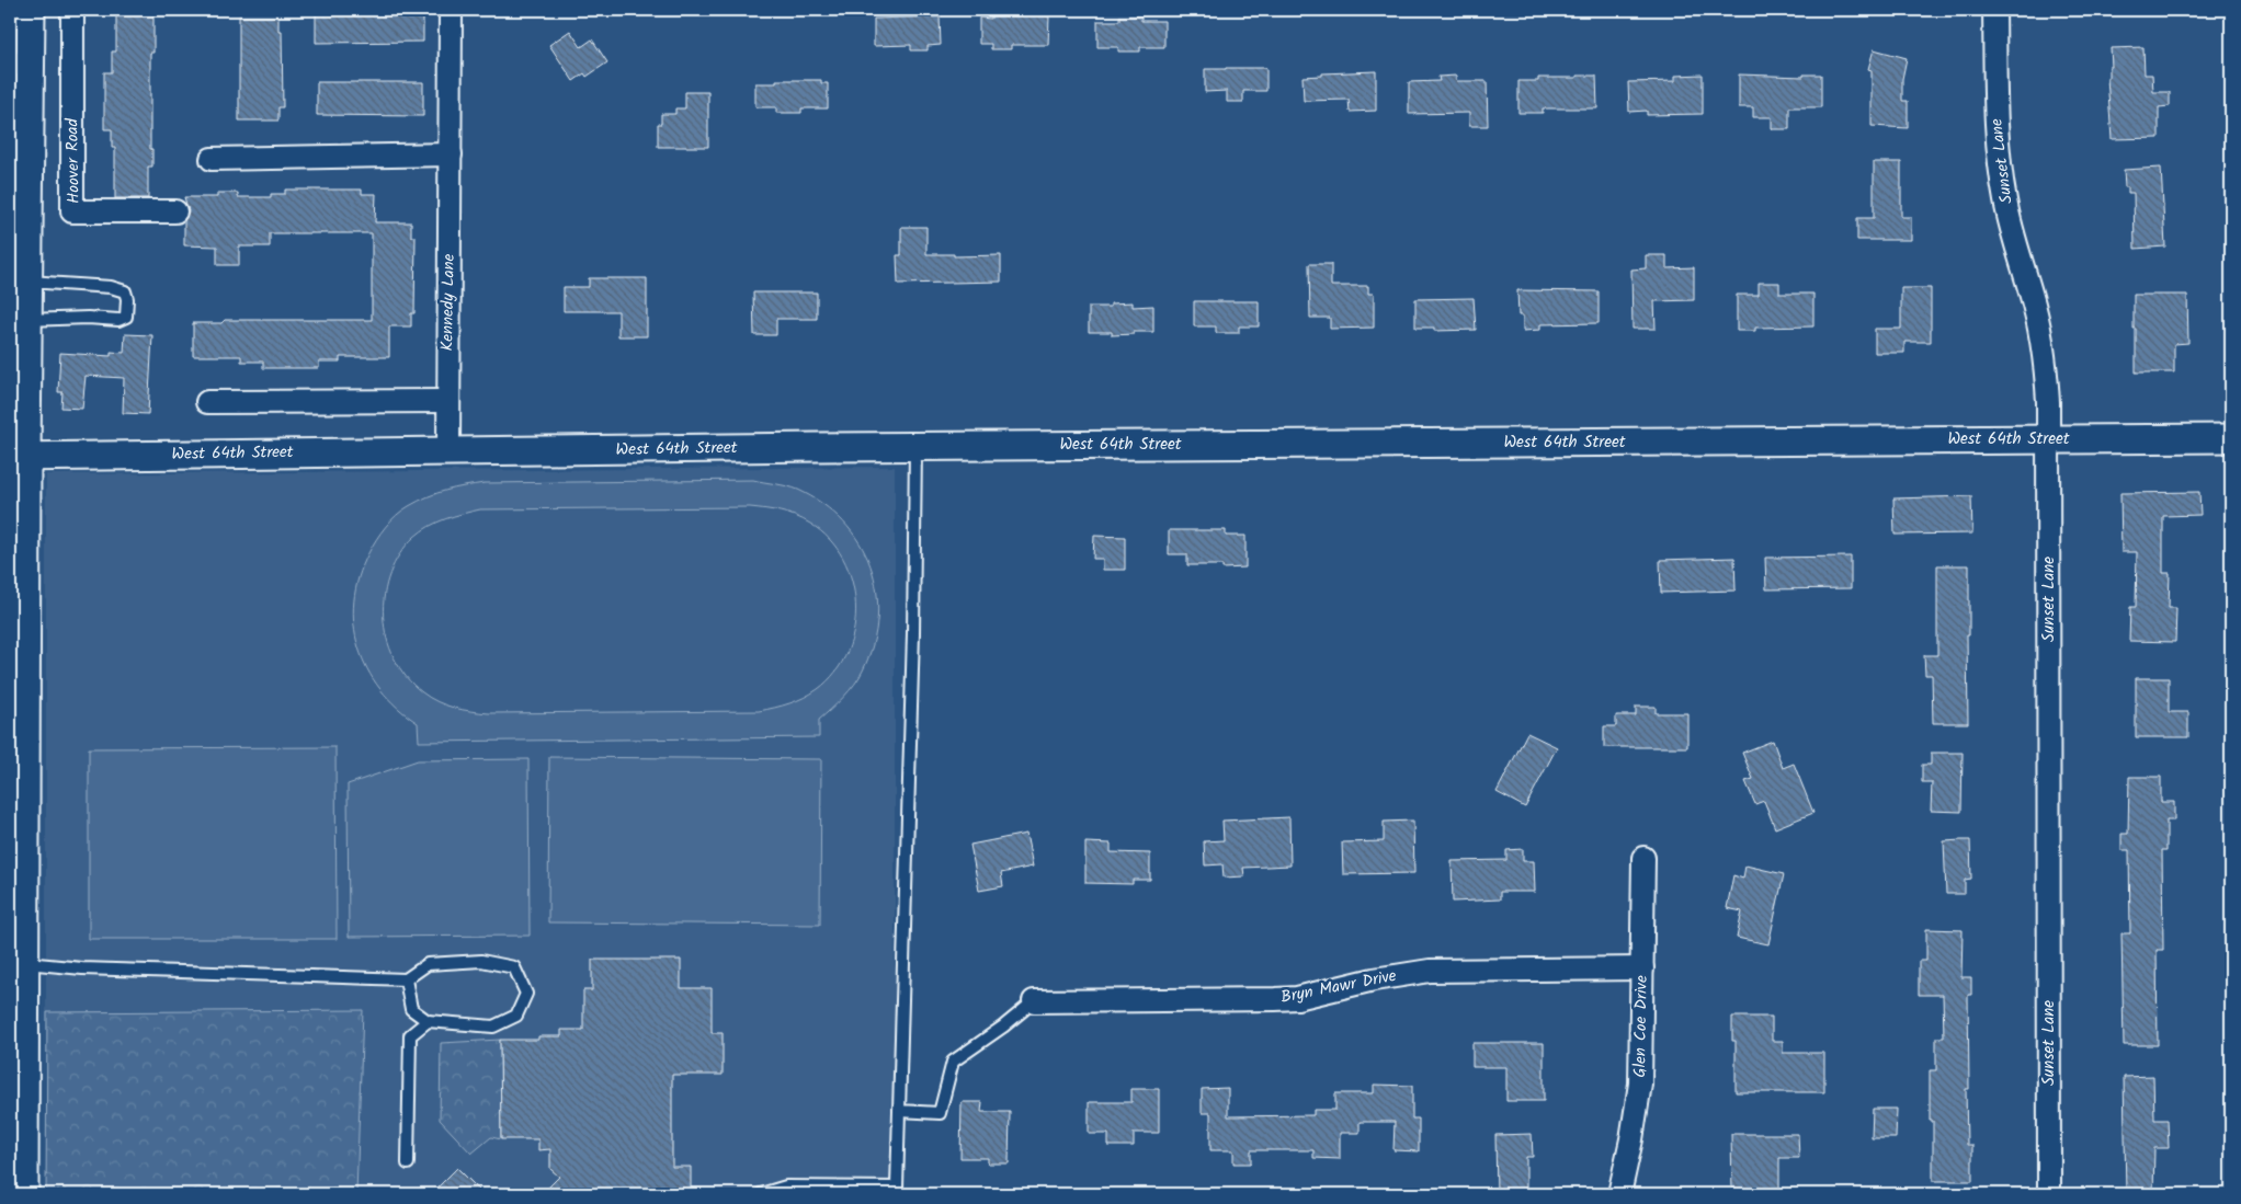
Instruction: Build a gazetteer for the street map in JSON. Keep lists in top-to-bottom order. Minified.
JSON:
{"streets":{"street":["Hoover Road","Sunset Lane","Kennedy Lane","West 64th Street","Bryn Mawr Drive","Glen Coe Drive"]},"crossings":[["Sunset Lane","West 64th Street"],["Kennedy Lane","West 64th Street"],["Bryn Mawr Drive","Glen Coe Drive"]]}
